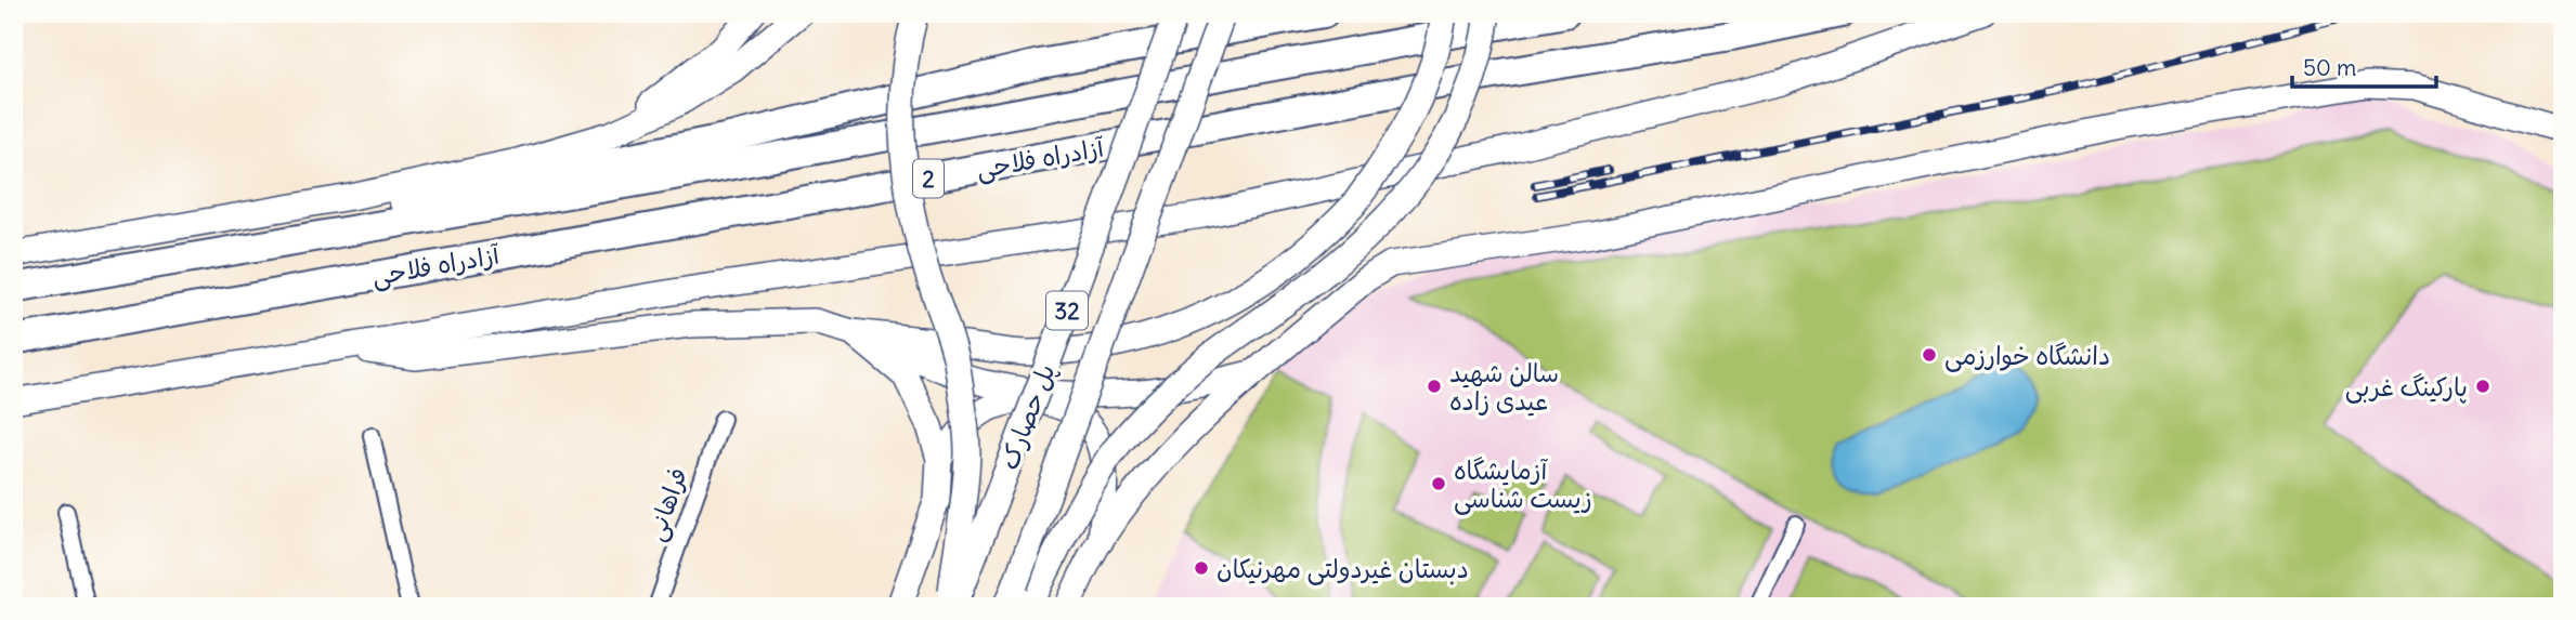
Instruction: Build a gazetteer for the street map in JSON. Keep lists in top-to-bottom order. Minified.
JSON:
{"streets":{"highway":["آزادراه فلاحی","2"],"main road":["32","پل حصارک"],"street":["فراهانی"]},"places":["دانشگاه خوارزمی","سالن شهید عیدی زاده","پارکینگ غربی","آزمایشگاه زیست شناسی","دبستان غیردولتی مهرنیکان"],"scale_bar":"50 m"}
